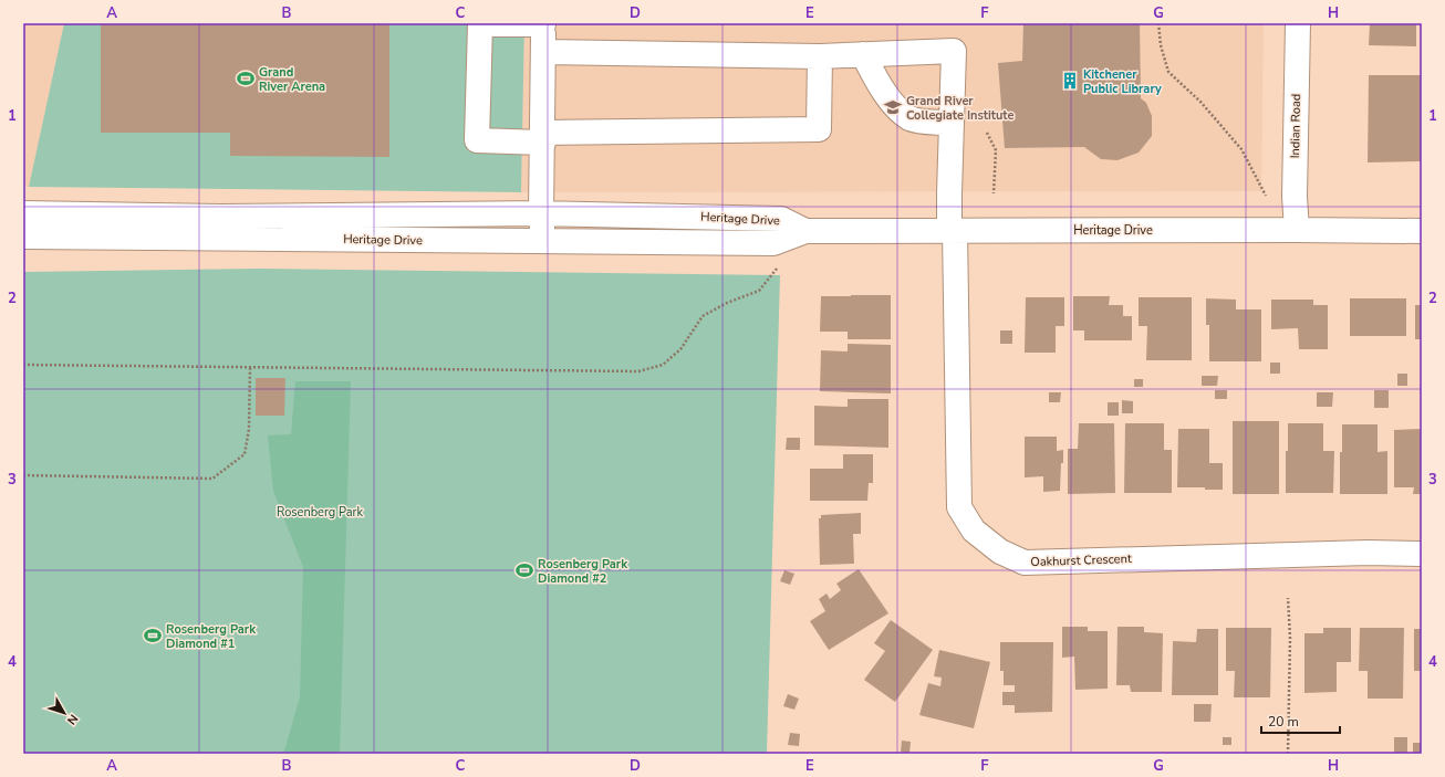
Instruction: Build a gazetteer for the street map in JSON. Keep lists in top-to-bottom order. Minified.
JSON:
{"streets":{"street":["Indian Road","Heritage Drive","Oakhurst Crescent"]},"crossings":[["Indian Road","Heritage Drive"],["Heritage Drive","Oakhurst Crescent"]],"parks":["Rosenberg Park"],"places":{"sports":["Grand River Arena","Rosenberg Park Diamond #2","Rosenberg Park Diamond #1"],"building":["Kitchener Public Library"],"school or university":["Grand River Collegiate Institute"]},"scale_bar":"20 m","north":"bottom right","grid":{"columns":["A","B","C","D","E","F","G","H"],"rows":["1","2","3","4"]}}
